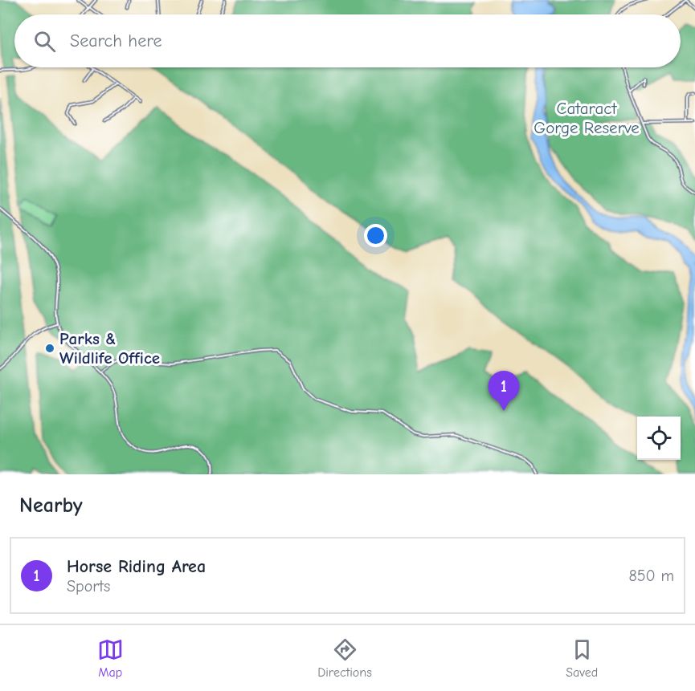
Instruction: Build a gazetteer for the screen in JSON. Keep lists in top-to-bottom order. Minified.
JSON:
{"parks":["Cataract Gorge Reserve"],"places":["Parks & Wildlife Office"],"page":{"search":"Search here","pins":"1","heading":"Nearby","list":[{"mark":"1","name":"Horse Riding Area","note":"Sports","value":"850 m"}],"nav":["Map","Directions","Saved"]}}
